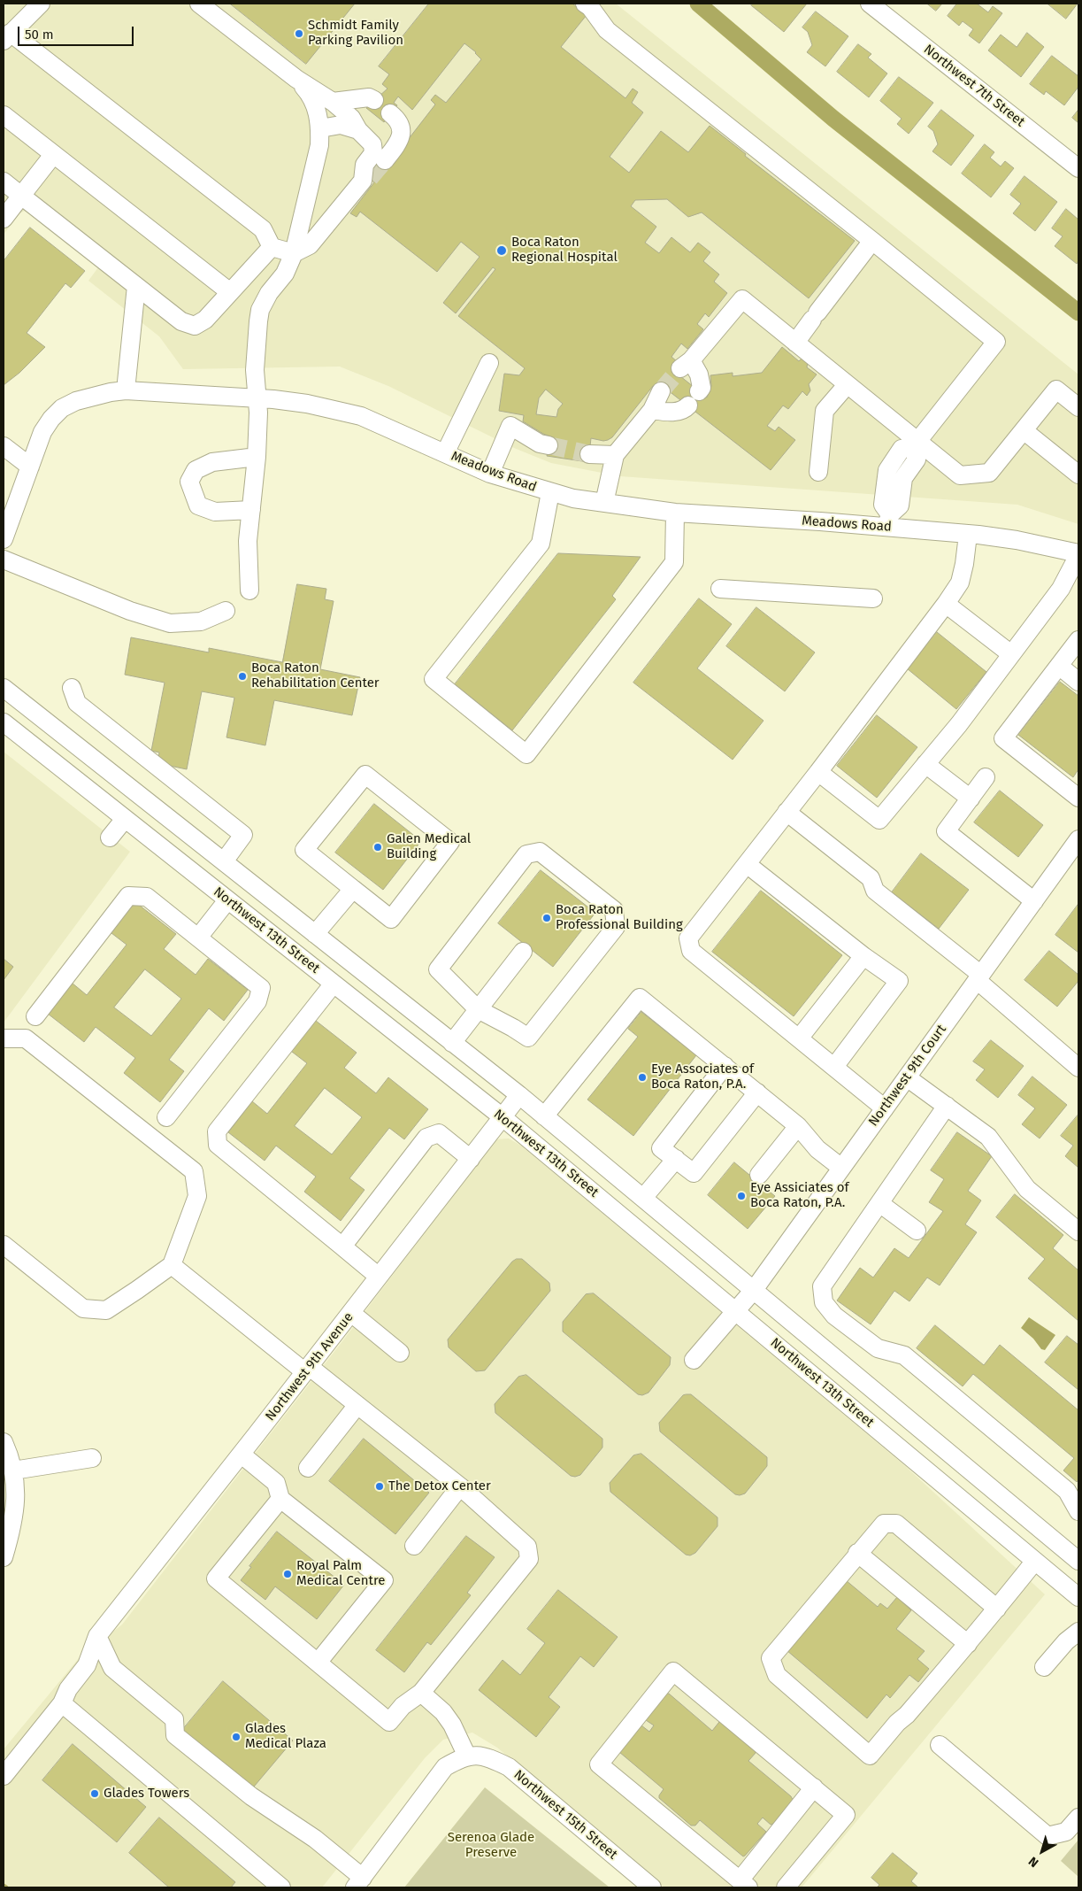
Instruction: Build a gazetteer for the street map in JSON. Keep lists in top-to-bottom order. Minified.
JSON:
{"streets":{"street":["Northwest 7th Street","Meadows Road","Northwest 13th Street","Northwest 9th Court","Northwest 9th Avenue","Northwest 15th Street"]},"crossings":[["Northwest 13th Street","Northwest 9th Court"],["Northwest 13th Street","Northwest 9th Avenue"]],"parks":["Serenoa Glade Preserve"],"places":["Schmidt Family Parking Pavilion","Boca Raton Regional Hospital","Boca Raton Rehabilitation Center","Galen Medical Building","Boca Raton Professional Building","Eye Associates of Boca Raton, P.A.","Eye Assiciates of Boca Raton, P.A.","The Detox Center","Royal Palm Medical Centre","Glades Medical Plaza","Glades Towers"],"scale_bar":"50 m","north":"bottom left"}
